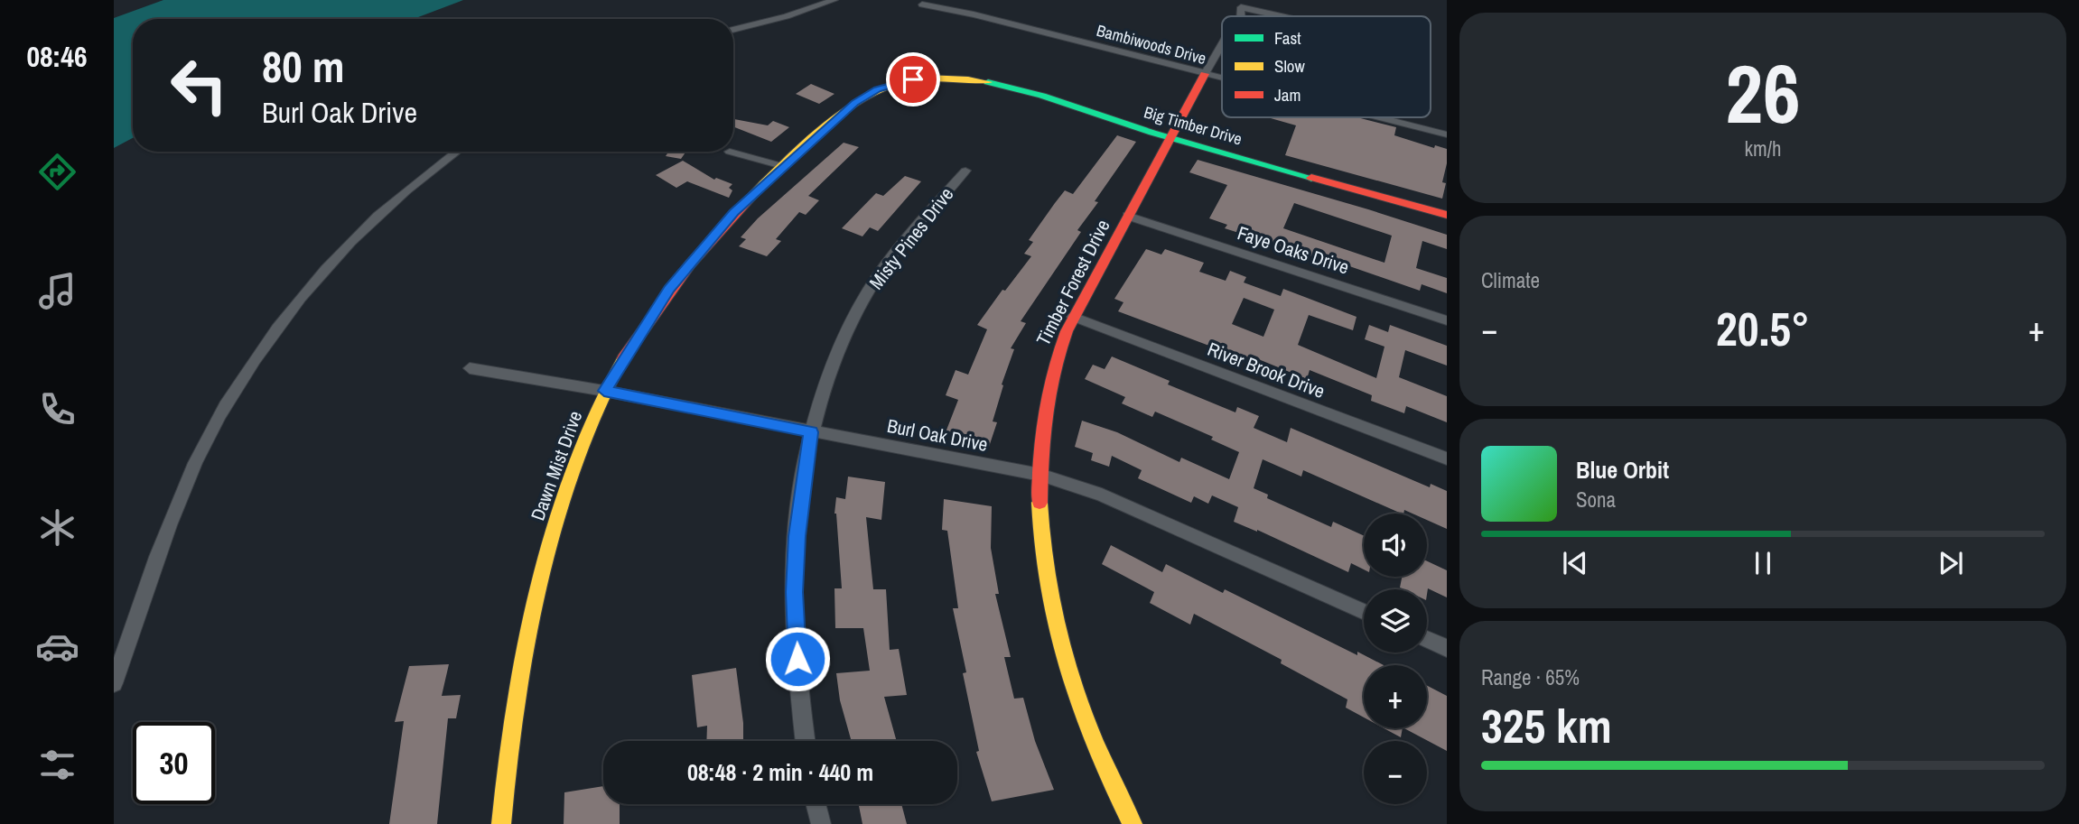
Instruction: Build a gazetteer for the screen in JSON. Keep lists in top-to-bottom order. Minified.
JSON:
{"streets":{"street":["Bambiwoods Drive","Big Timber Drive","Misty Pines Drive","Faye Oaks Drive","Timber Forest Drive","River Brook Drive","Burl Oak Drive","Dawn Mist Drive"]},"crossings":[["Bambiwoods Drive","Timber Forest Drive"],["Big Timber Drive","Timber Forest Drive"],["Big Timber Drive","Dawn Mist Drive"],["Misty Pines Drive","Burl Oak Drive"],["Faye Oaks Drive","Timber Forest Drive"],["Timber Forest Drive","River Brook Drive"],["Timber Forest Drive","Burl Oak Drive"],["Burl Oak Drive","Dawn Mist Drive"]],"legend":["Fast","Slow","Jam"],"page":{"tabs":"08:46","tile":[["26","km/h"],"Climate",["Range · 65%","325 km"]],"turn":["80 m","Burl Oak Drive"],"heat":["−","20.5°","+"],"song":["Blue Orbit","Sona"],"map_buttons":["+","−"],"limit":"30","trip":"08:48 · 2 min · 440 m"}}
